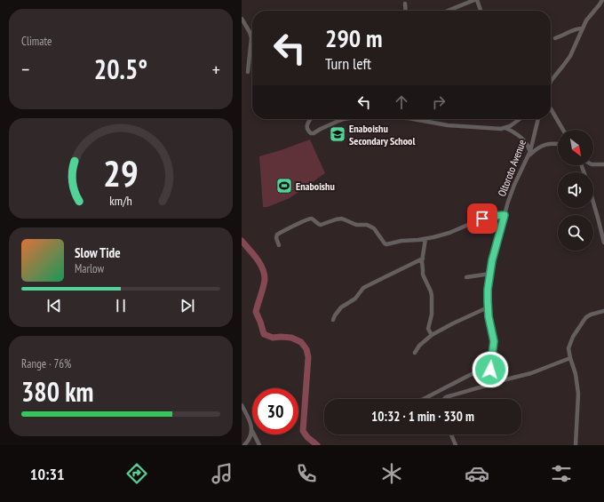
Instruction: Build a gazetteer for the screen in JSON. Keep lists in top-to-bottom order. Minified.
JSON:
{"streets":{"street":["Oltoroto Avenue"]},"places":{"school or university":["Enaboishu Secondary School"],"sports":["Enaboishu"]},"north":"bottom right","page":{"tile":["Climate",["Range · 76%","380 km"]],"turn":["290 m","Turn left"],"heat":["−","20.5°","+"],"song":["Slow Tide","Marlow"],"limit":"30","trip":"10:32 · 1 min · 330 m","tabs":"10:31","gauge":["29","km/h"]}}
